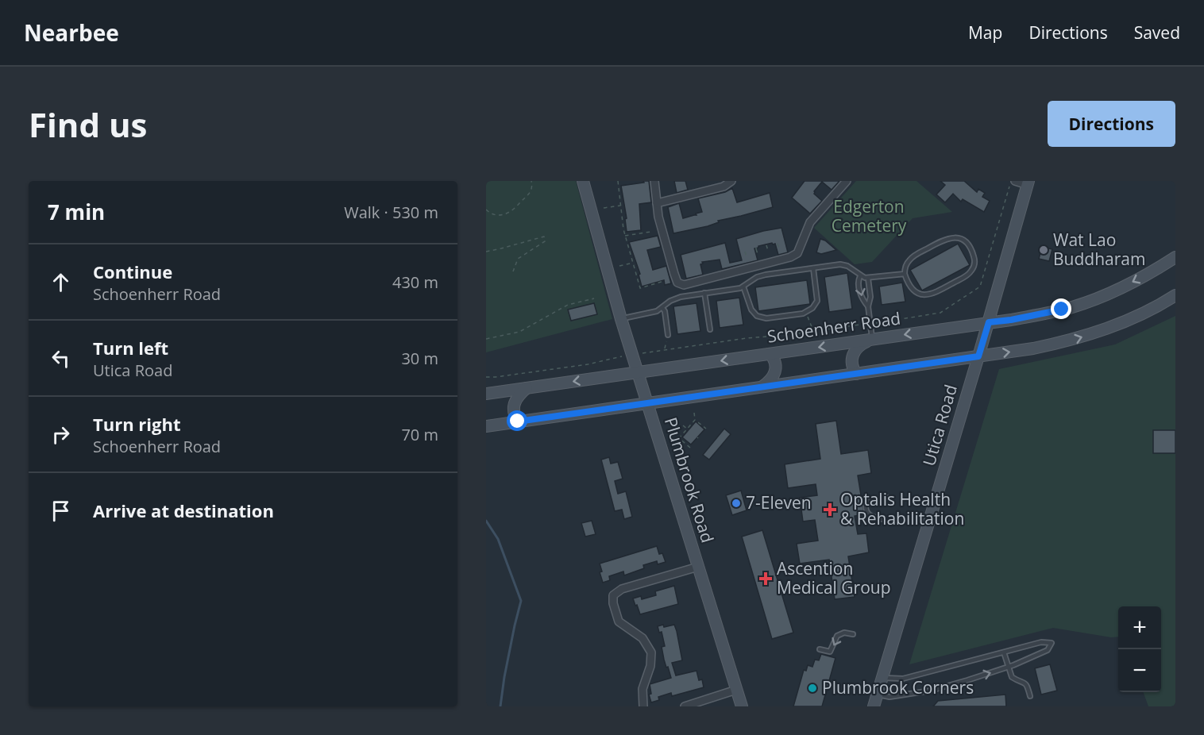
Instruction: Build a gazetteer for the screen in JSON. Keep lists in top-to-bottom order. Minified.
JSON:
{"streets":{"main road":["Schoenherr Road","Utica Road","Plumbrook Road"]},"crossings":[["Schoenherr Road","Utica Road"],["Schoenherr Road","Plumbrook Road"]],"parks":["Edgerton Cemetery"],"places":{"other":["Wat Lao Buddharam","7-Eleven","Plumbrook Corners"],"health":["Optalis Health & Rehabilitation","Ascention Medical Group"]},"page":{"header":"Nearbee","nav":["Map","Directions","Saved"],"buttons":"Directions","title":"Find us","heading":["7 min","Walk · 530 m"],"list":[["Continue","Schoenherr Road","430 m"],["Turn left","Utica Road","30 m"],["Turn right","Schoenherr Road","70 m"],"Arrive at destination"],"map_buttons":["+","−"]}}
